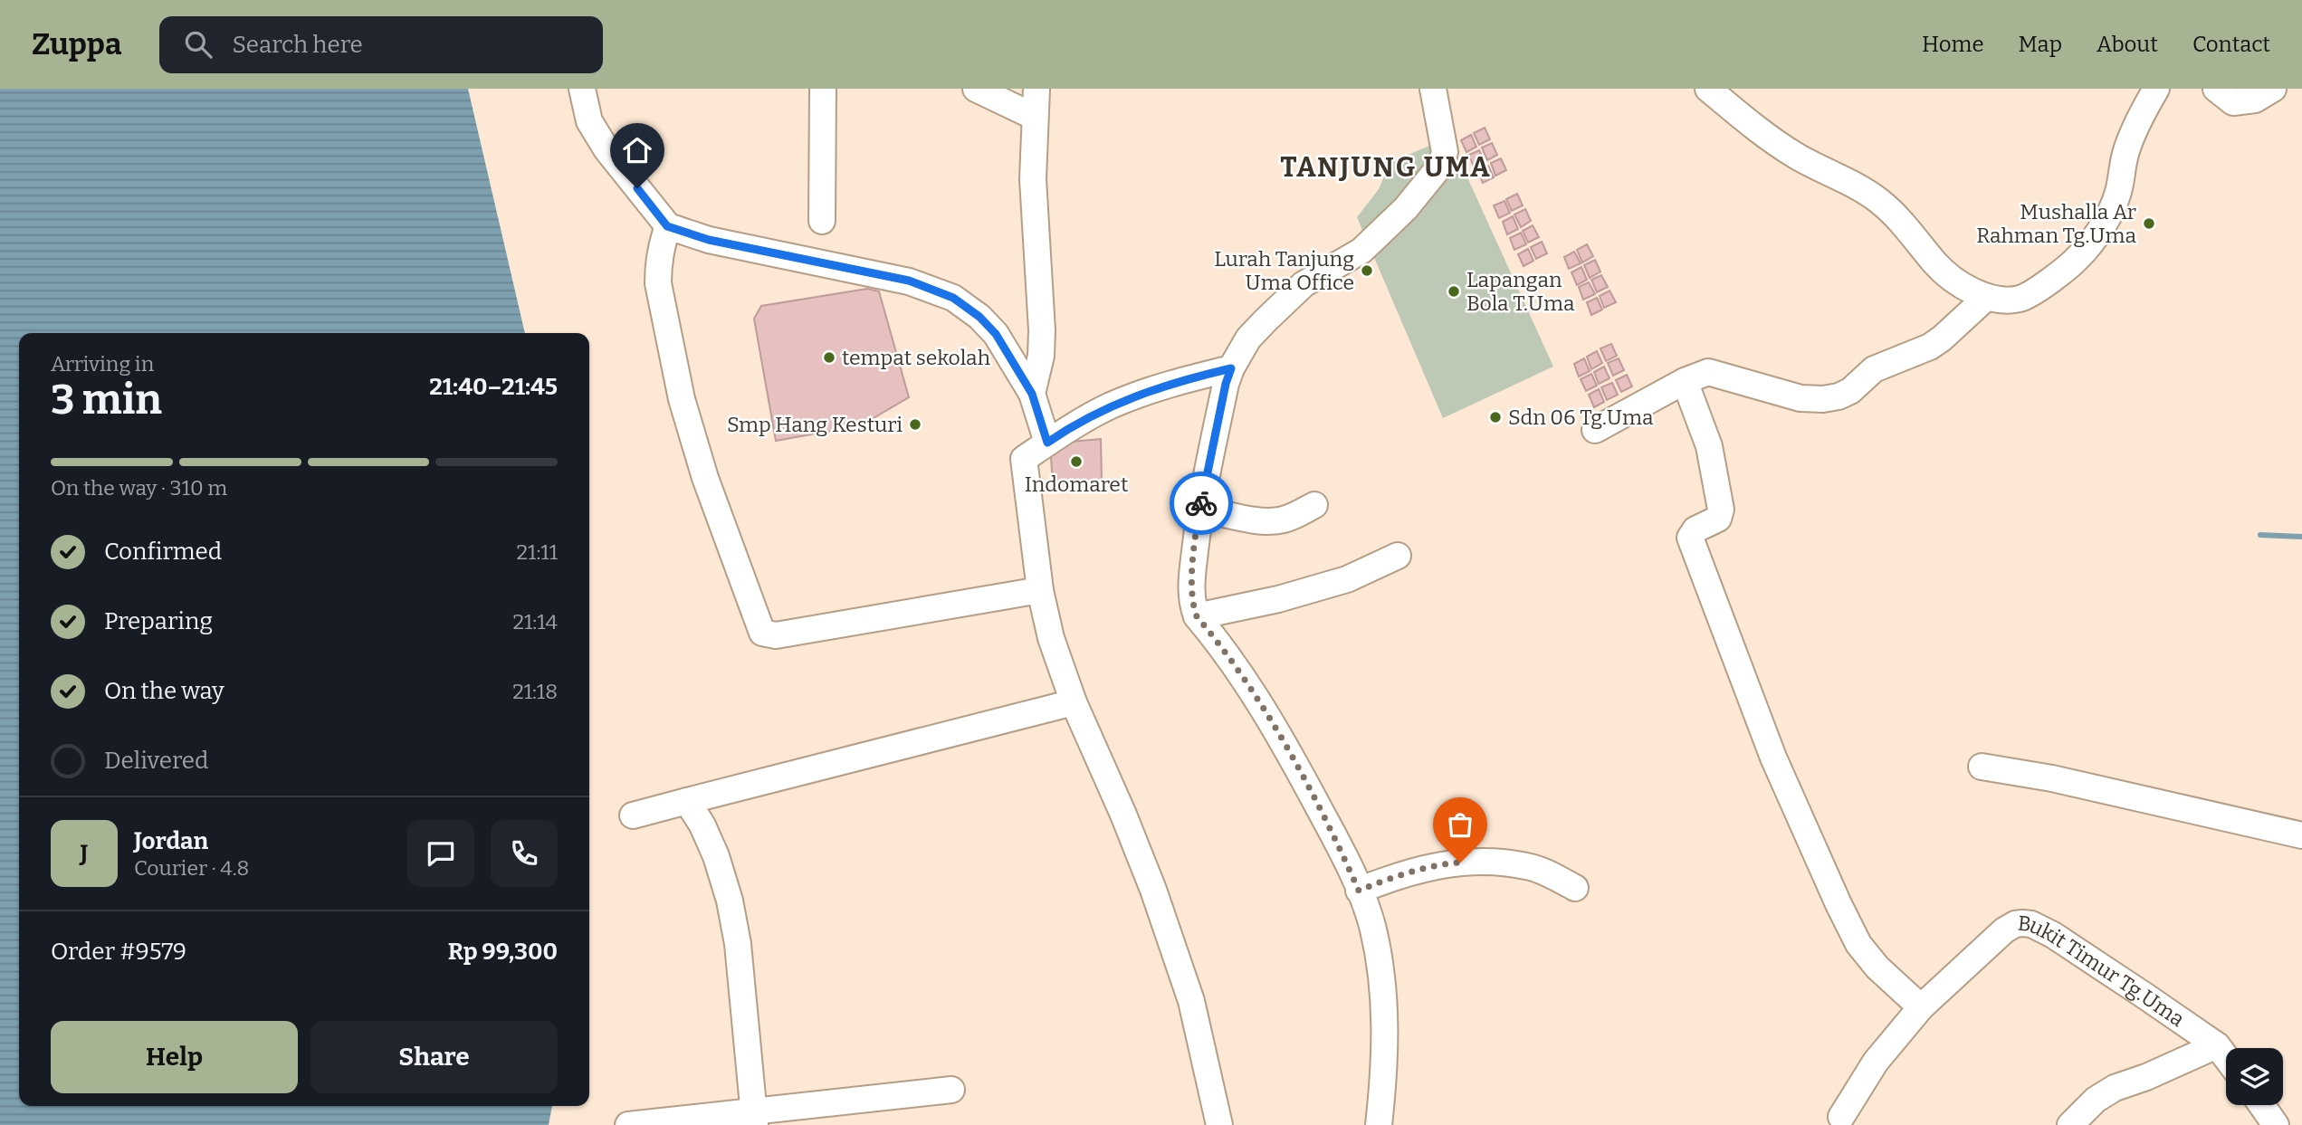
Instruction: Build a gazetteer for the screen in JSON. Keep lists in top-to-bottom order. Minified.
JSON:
{"streets":{"street":["Bukit Timur Tg.Uma"]},"districts":["TANJUNG UMA"],"places":["Mushalla Ar Rahman Tg.Uma","Lurah Tanjung Uma Office","Lapangan Bola T.Uma","tempat sekolah","Sdn 06 Tg.Uma","Smp Hang Kesturi","Indomaret"],"page":{"header":"Zuppa","search":"Search here","nav":["Home","Map","About","Contact"],"heading":["3 min","Arriving in","21:40–21:45"],"panel":["Jordan","Courier · 4.8","Order #9579","Rp 99,300"],"bar":"On the way · 310 m","list":[["Confirmed","21:11"],["Preparing","21:14"],["On the way","21:18"],"Delivered"],"round":"J","buttons":["Help","Share"]}}
